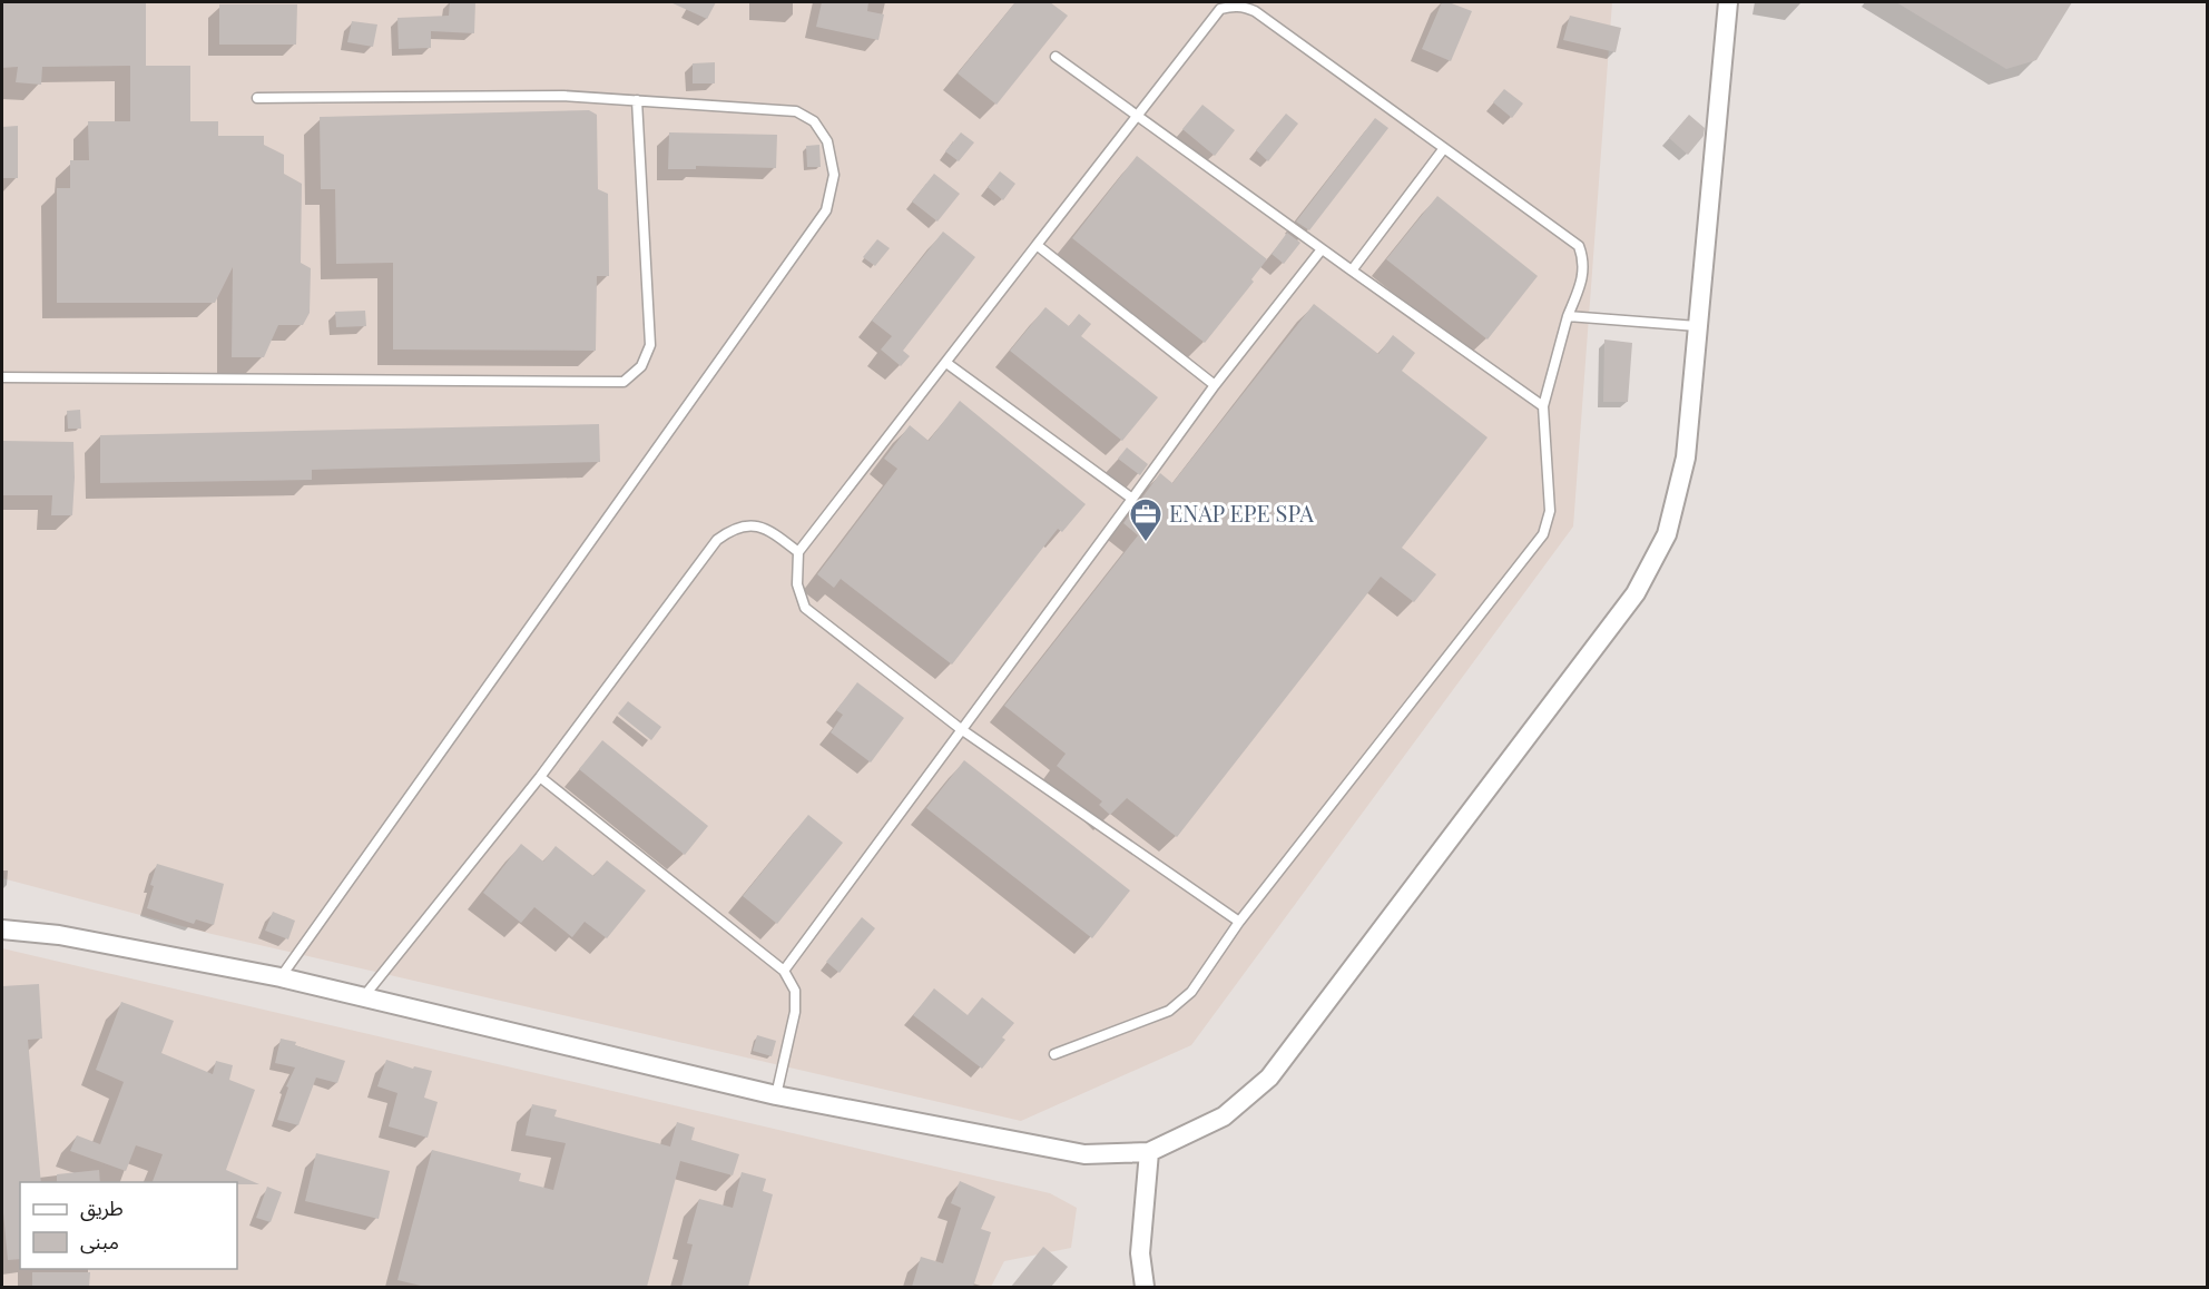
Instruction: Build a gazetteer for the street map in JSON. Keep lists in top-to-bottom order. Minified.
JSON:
{"places":{"office":["ENAP EPE SPA"]},"legend":["طريق","مبنى"]}
